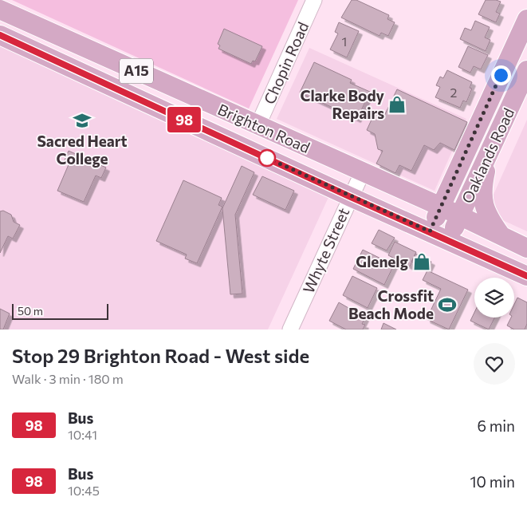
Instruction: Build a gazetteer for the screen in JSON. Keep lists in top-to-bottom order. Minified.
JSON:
{"streets":{"main road":["A15","Brighton Road","Oaklands Road"],"street":["Chopin Road","Whyte Street"]},"crossings":[["Chopin Road","Brighton Road"],["Brighton Road","Oaklands Road"],["Brighton Road","Whyte Street"]],"places":{"shop":["Clarke Body Repairs","Glenelg"],"school or university":["Sacred Heart College"],"sports":["Crossfit Beach Mode"]},"lines":["bus line 98"],"house_numbers":["1","2"],"scale_bar":"50 m","page":{"on_map":"98","scale":"50 m","heading":["Stop 29 Brighton Road - West side","Walk · 3 min · 180 m"],"list":[{"mark":"98","name":"Bus","note":"10:41","value":"6 min"},{"mark":"98","name":"Bus","note":"10:45","value":"10 min"}]}}
